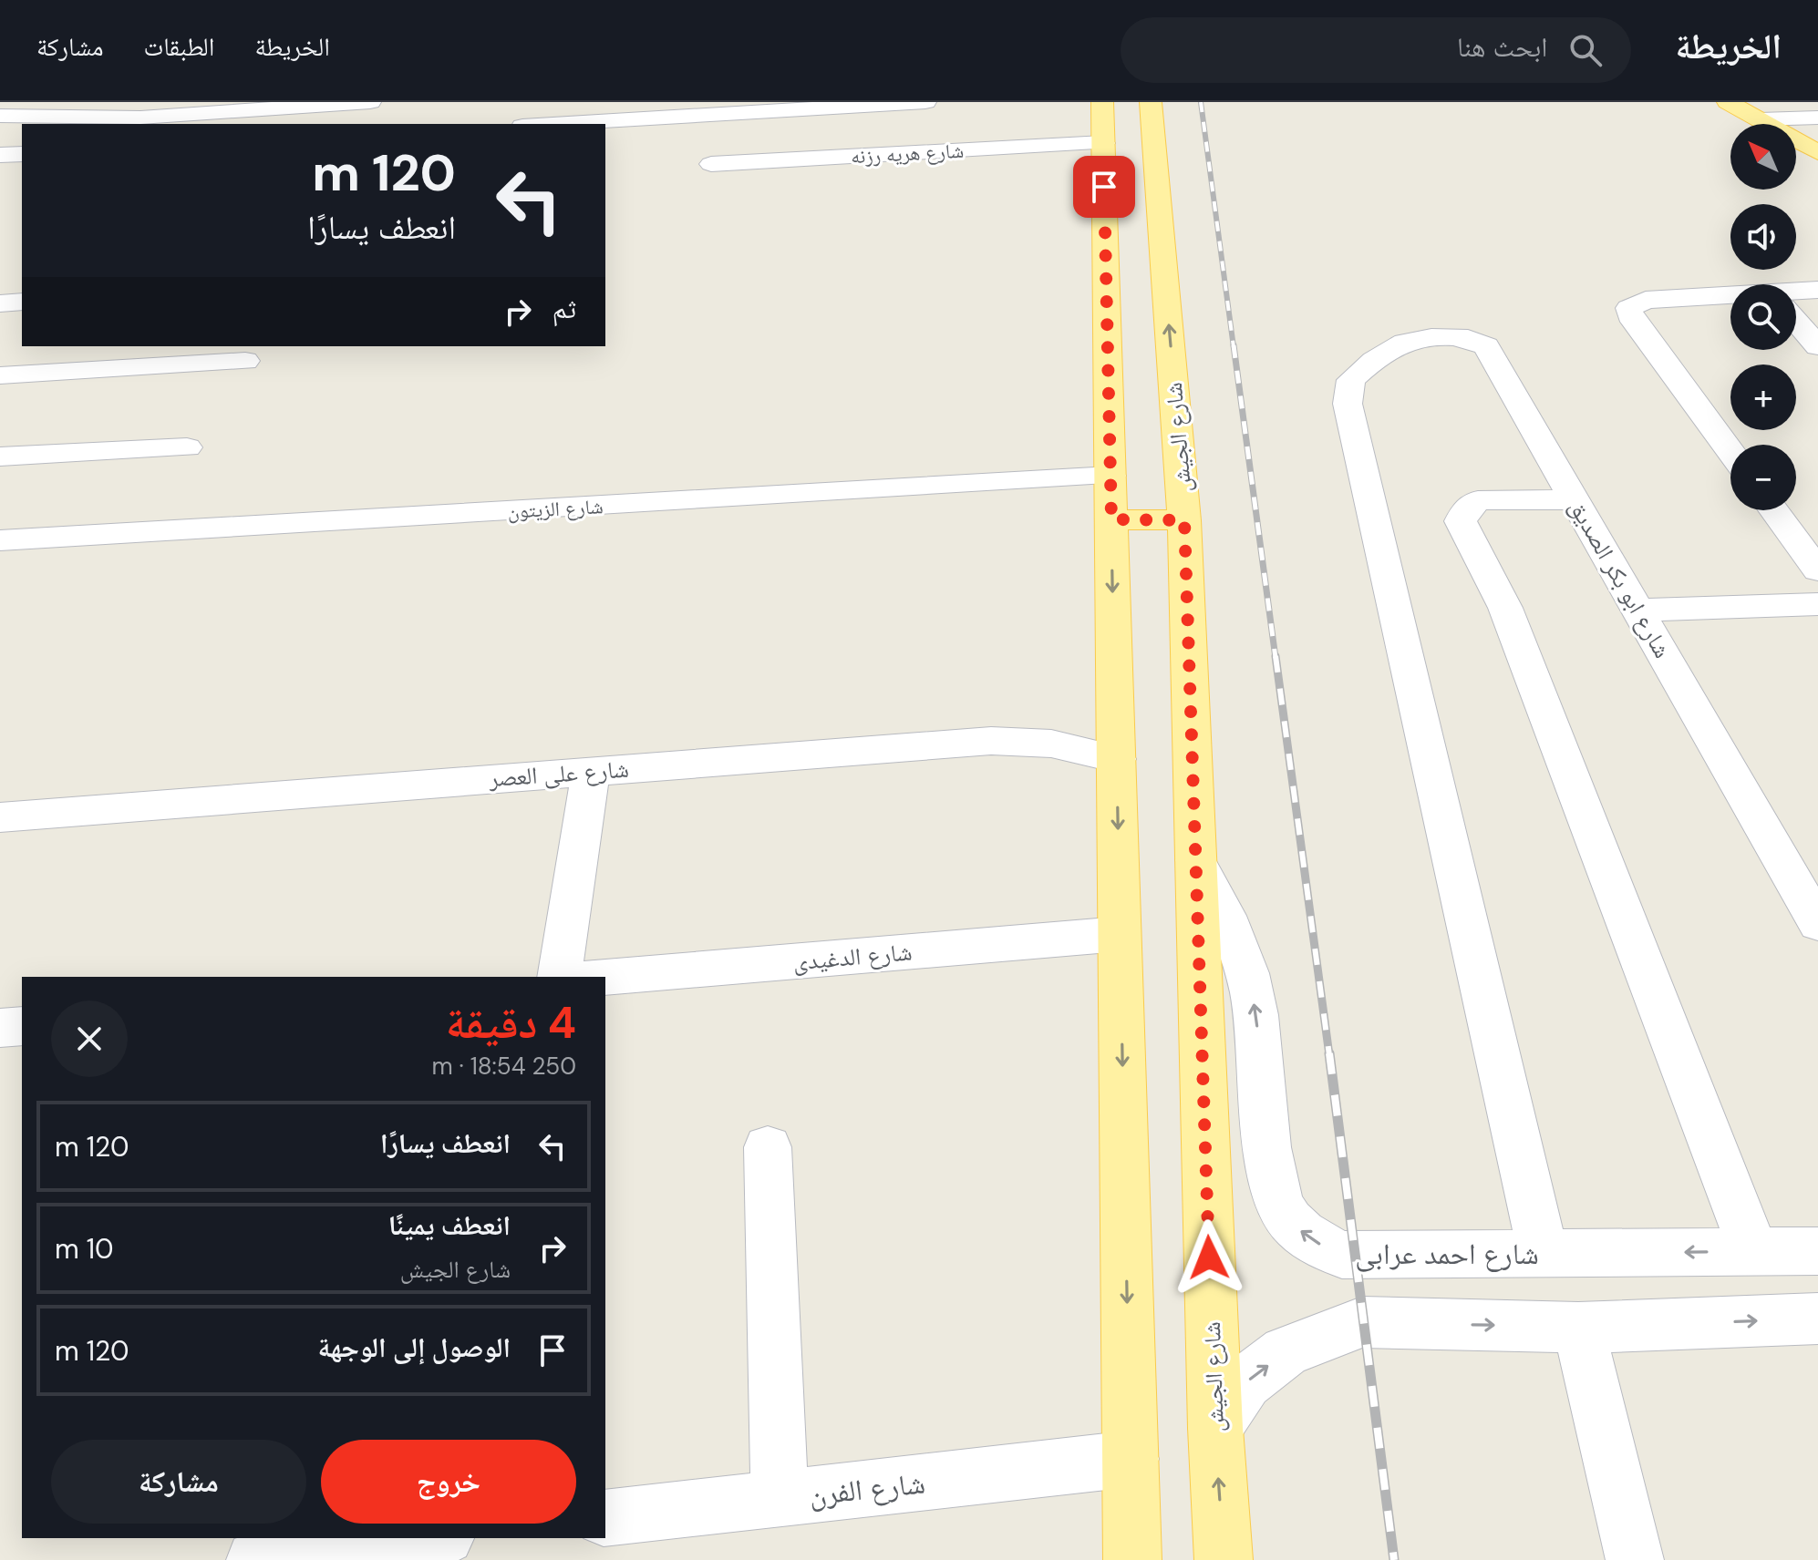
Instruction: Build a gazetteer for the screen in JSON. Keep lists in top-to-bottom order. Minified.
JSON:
{"streets":{"main road":["شارع الجيش"],"street":["شارع هريه رزنه","شارع الزيتون","شارع ابو بكر الصديق","شارع على العصر","شارع الدغيدى","شارع احمد عرابى","شارع الفرن"]},"crossings":[["شارع الجيش","شارع احمد عرابى"],["شارع ابو بكر الصديق","شارع احمد عرابى"]],"north":"top left","page":{"header":"الخريطة","search":"ابحث هنا","nav":["الخريطة","الطبقات","مشاركة"],"map_buttons":["+","−"],"turn":["120 m","انعطف يسارًا"],"then":"ثم","heading":["4 دقيقة","250 m · 18:54"],"list":[{"name":"انعطف يسارًا","value":"120 m"},{"name":"انعطف يمينًا","note":"شارع الجيش","value":"10 m"},{"name":"الوصول إلى الوجهة","value":"120 m"}],"buttons":["خروج","مشاركة"]}}
